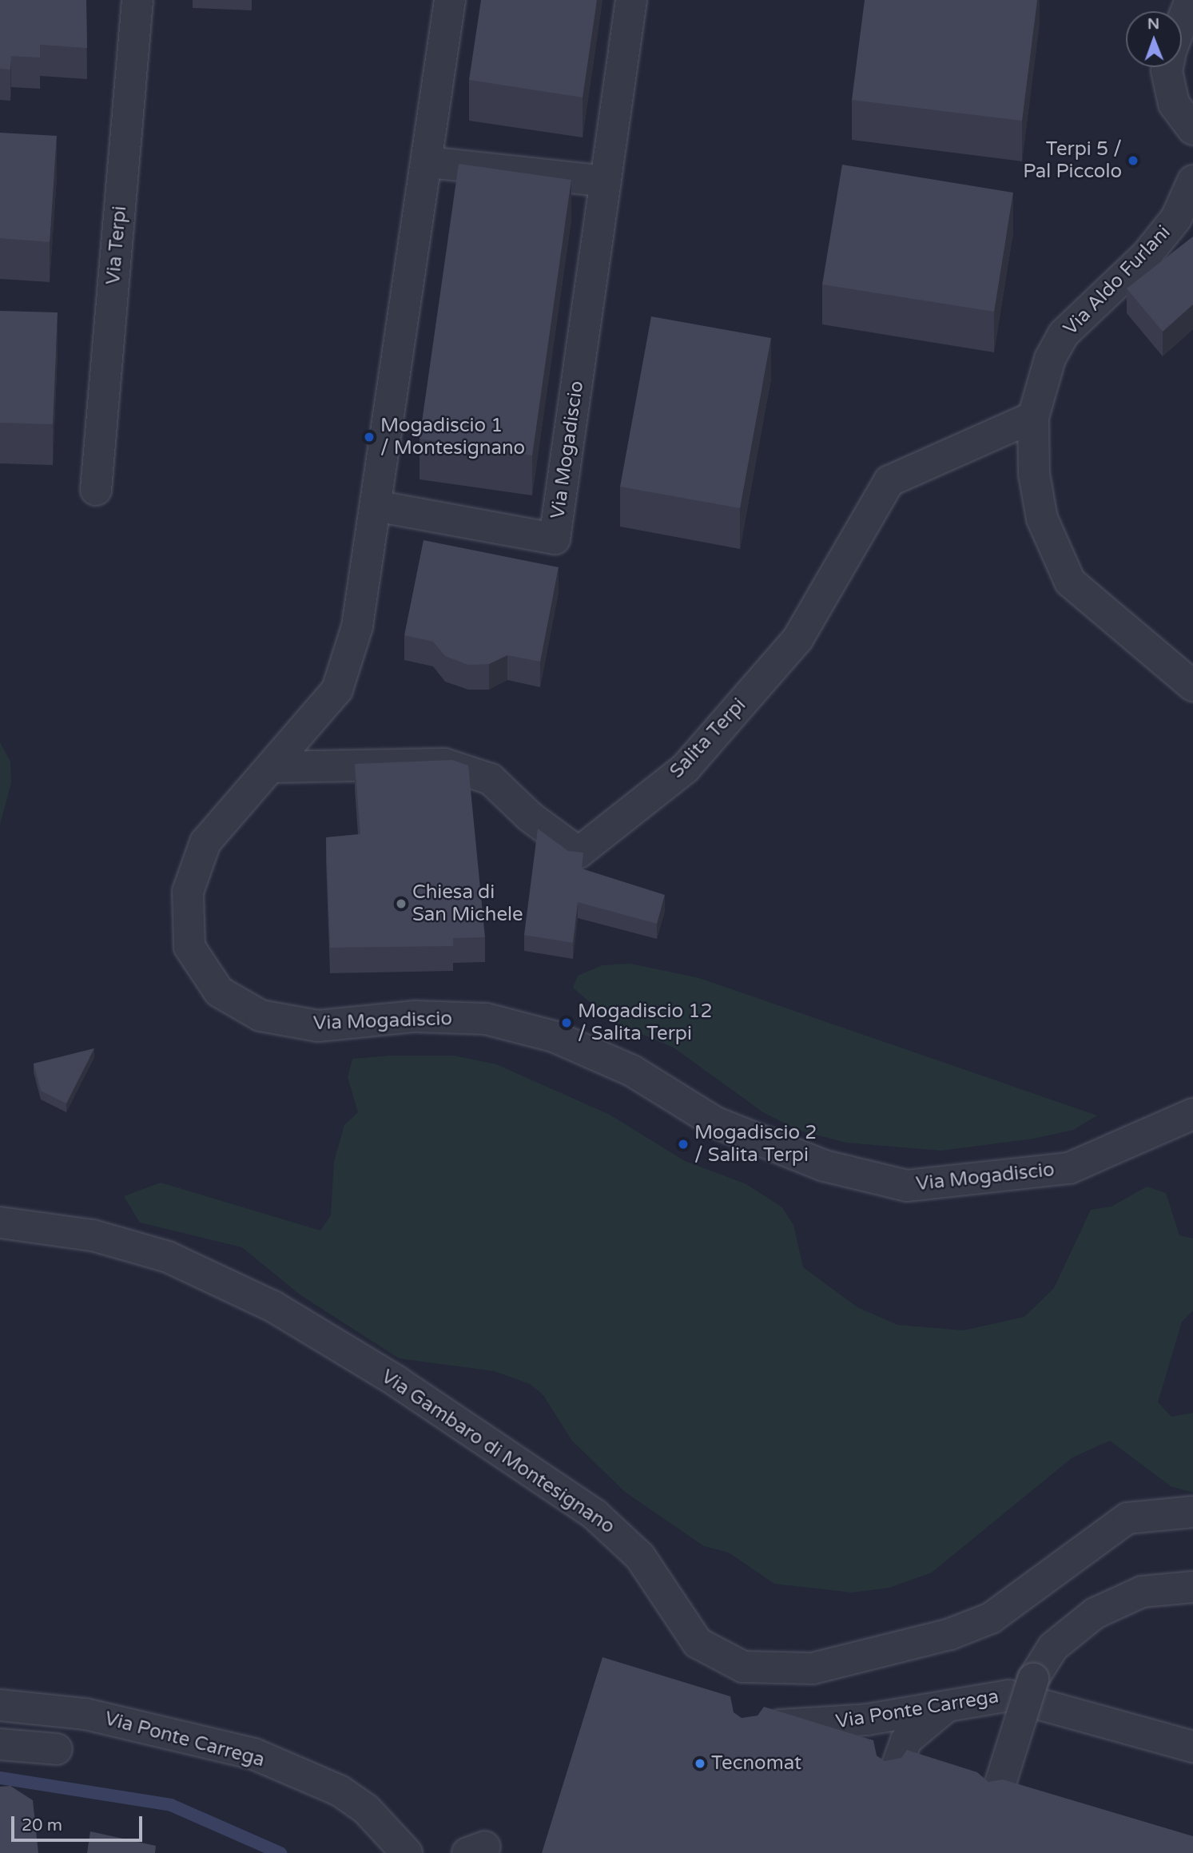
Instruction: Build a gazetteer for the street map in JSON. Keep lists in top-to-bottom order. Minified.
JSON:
{"streets":{"street":["Via Terpi","Via Aldo Furlani","Via Mogadiscio","Salita Terpi","Via Gambaro di Montesignano","Via Ponte Carrega"]},"crossings":[["Via Aldo Furlani","Salita Terpi"],["Via Mogadiscio","Salita Terpi"]],"places":["Terpi 5 / Pal Piccolo","Mogadiscio 1 / Montesignano","Chiesa di San Michele","Mogadiscio 12 / Salita Terpi","Mogadiscio 2 / Salita Terpi","Tecnomat"],"scale_bar":"20 m","north":"top"}
